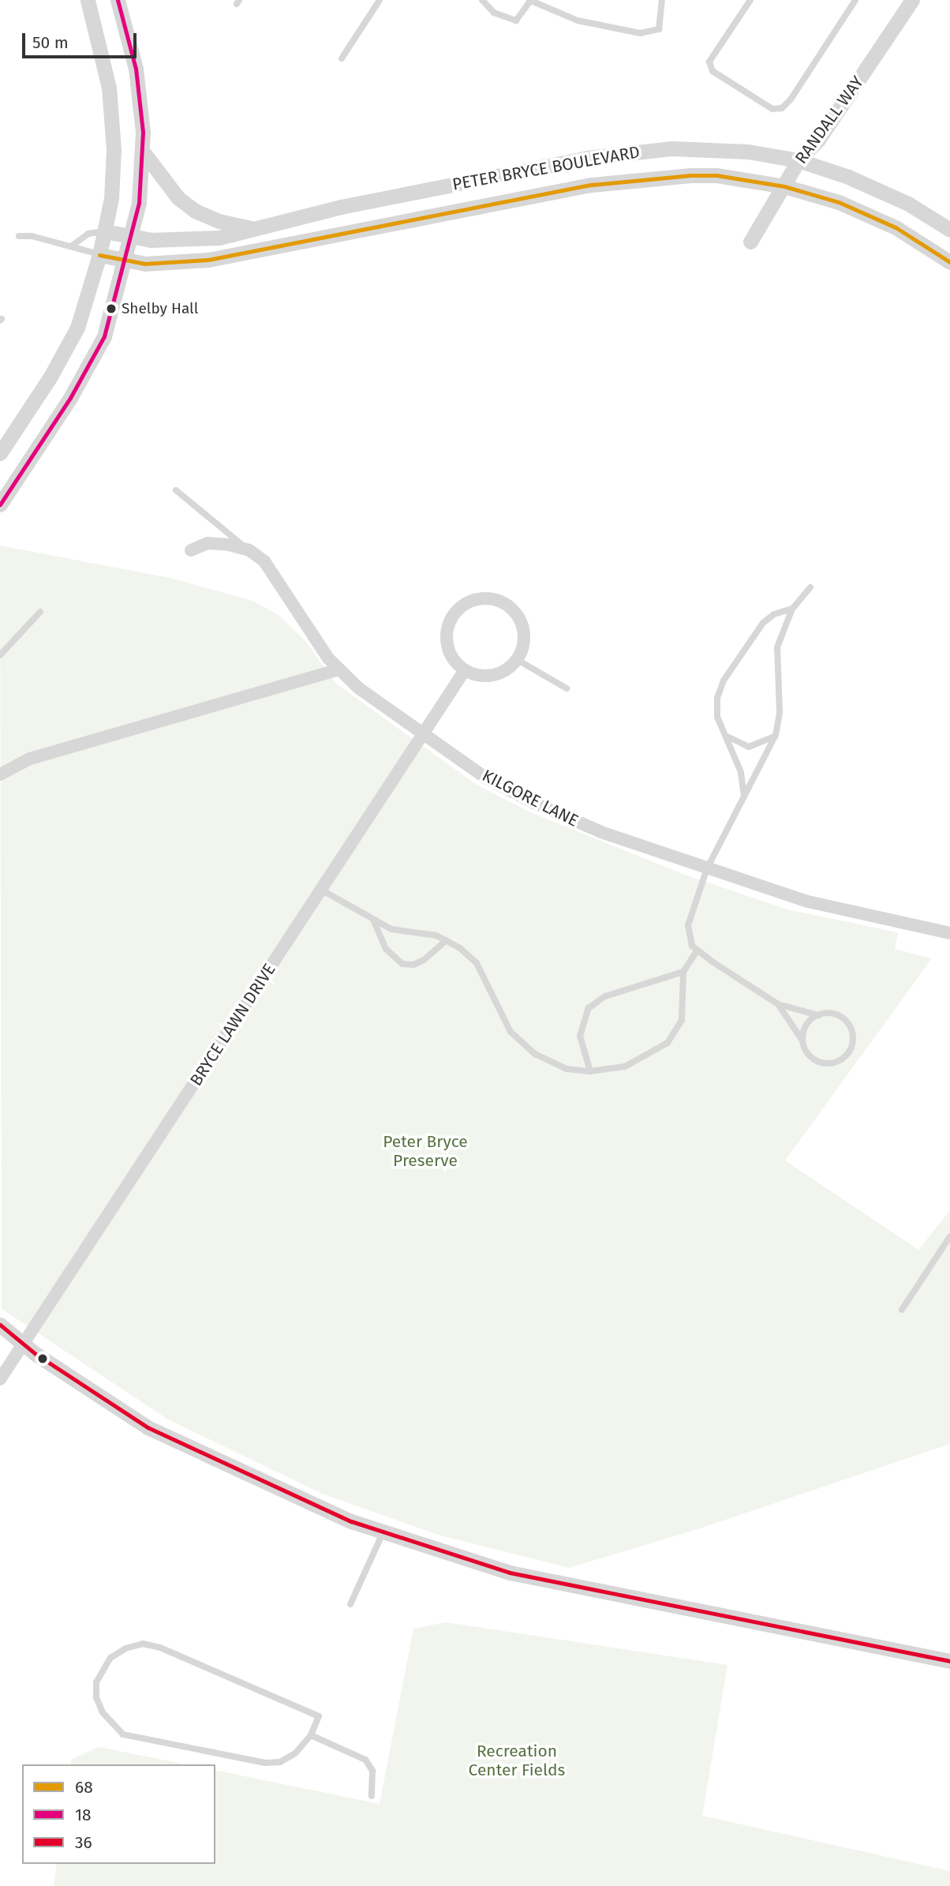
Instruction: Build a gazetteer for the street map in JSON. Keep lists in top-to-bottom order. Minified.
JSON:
{"streets":{"street":["RANDALL WAY","PETER BRYCE BOULEVARD","KILGORE LANE","BRYCE LAWN DRIVE"]},"crossings":[["RANDALL WAY","PETER BRYCE BOULEVARD"],["KILGORE LANE","BRYCE LAWN DRIVE"]],"parks":["Peter Bryce Preserve","Recreation Center Fields"],"places":["Shelby Hall"],"lines":["transit line 18","transit line 68","transit line 36"],"legend":["68","18","36"],"scale_bar":"50 m"}
